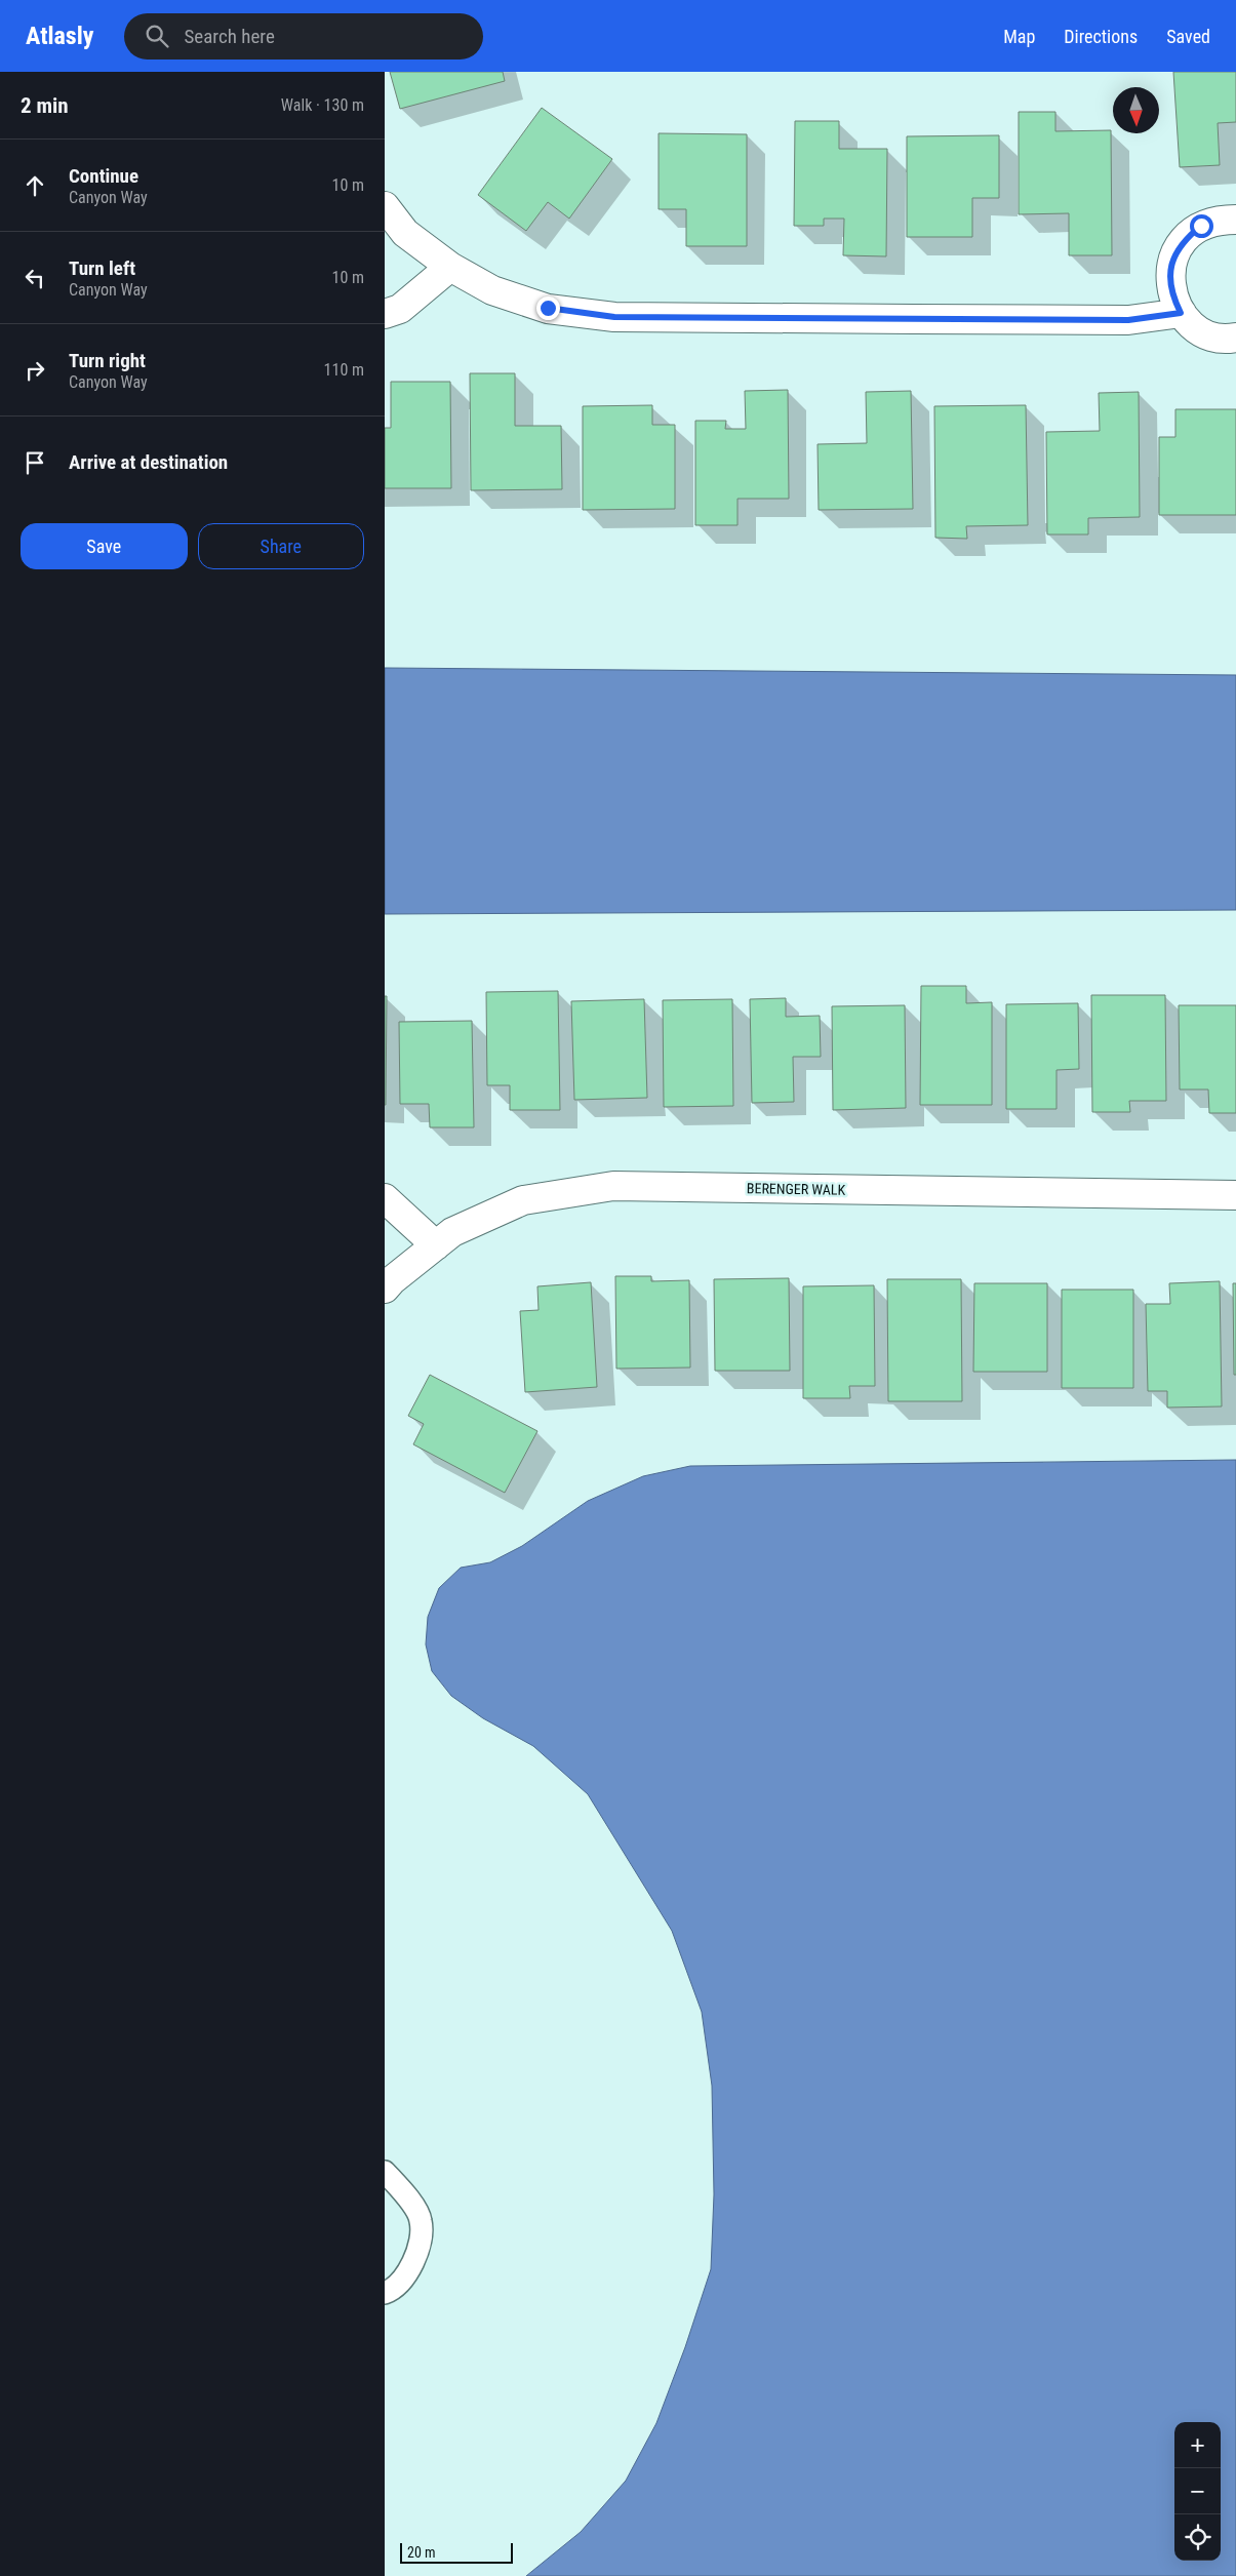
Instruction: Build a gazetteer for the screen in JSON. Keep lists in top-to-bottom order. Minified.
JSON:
{"streets":{"street":["BERENGER WALK"]},"scale_bar":"20 m","north":"bottom","page":{"header":"Atlasly","search":"Search here","nav":["Map","Directions","Saved"],"heading":["2 min","Walk · 130 m"],"list":[["Continue","Canyon Way","10 m"],["Turn left","Canyon Way","10 m"],["Turn right","Canyon Way","110 m"],"Arrive at destination"],"buttons":["Save","Share"],"map_buttons":["+","−"],"scale":"20 m"}}
